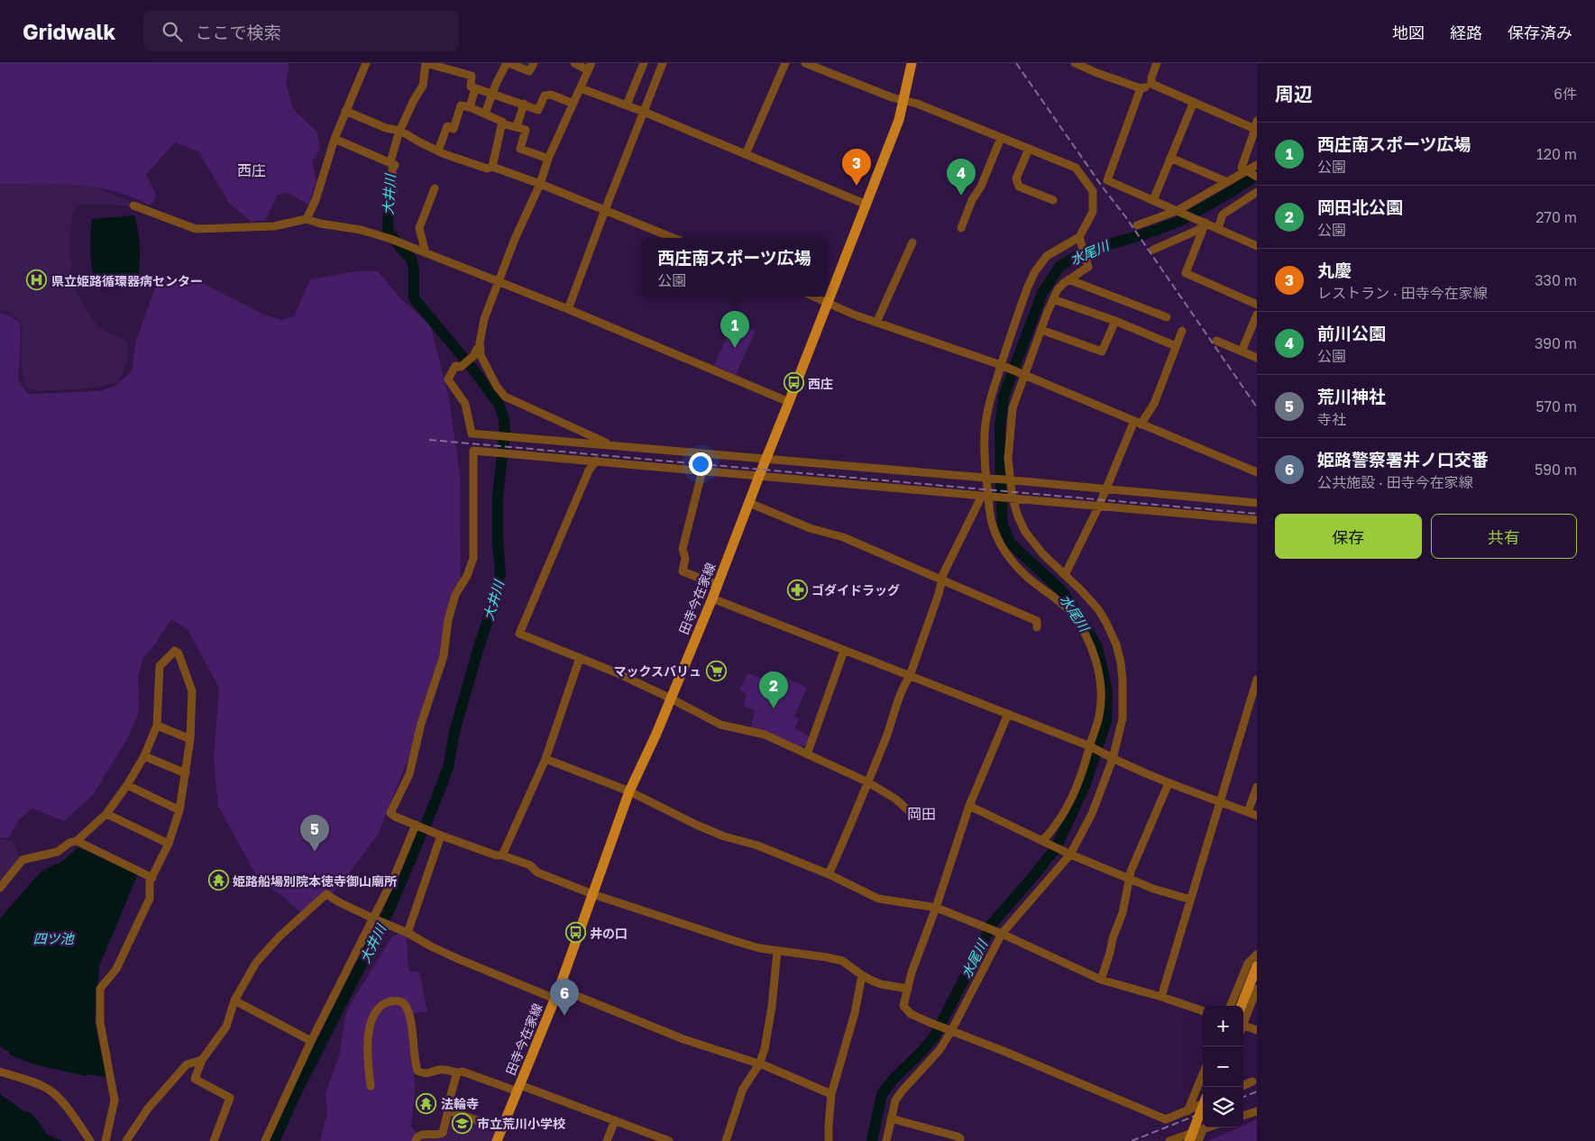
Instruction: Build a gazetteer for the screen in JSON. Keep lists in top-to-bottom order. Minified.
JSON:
{"streets":{"main road":["田寺今在家線"]},"districts":["西庄","岡田"],"water":["大井川","水尾川","四ツ池"],"places":{"hospital":["県立姫路循環器病センター"],"bus stop":["西庄","井の口"],"pharmacy":["ゴダイドラッグ"],"supermarket":["マックスバリュ"],"temple":["姫路船場別院本徳寺御山廟所","法輪寺"],"school or university":["市立荒川小学校"]},"page":{"header":"Gridwalk","search":"ここで検索","nav":["地図","経路","保存済み"],"heading":["周辺","6件"],"list":[{"mark":"1","name":"西庄南スポーツ広場","note":"公園","value":"120 m"},{"mark":"2","name":"岡田北公園","note":"公園","value":"270 m"},{"mark":"3","name":"丸慶","note":"レストラン · 田寺今在家線","value":"330 m"},{"mark":"4","name":"前川公園","note":"公園","value":"390 m"},{"mark":"5","name":"荒川神社","note":"寺社","value":"570 m"},{"mark":"6","name":"姫路警察署井ノ口交番","note":"公共施設 · 田寺今在家線","value":"590 m"}],"pins":["3","4","1","2","5","6"],"popup":["西庄南スポーツ広場","公園"],"buttons":["保存","共有"],"map_buttons":["+","−"]}}
